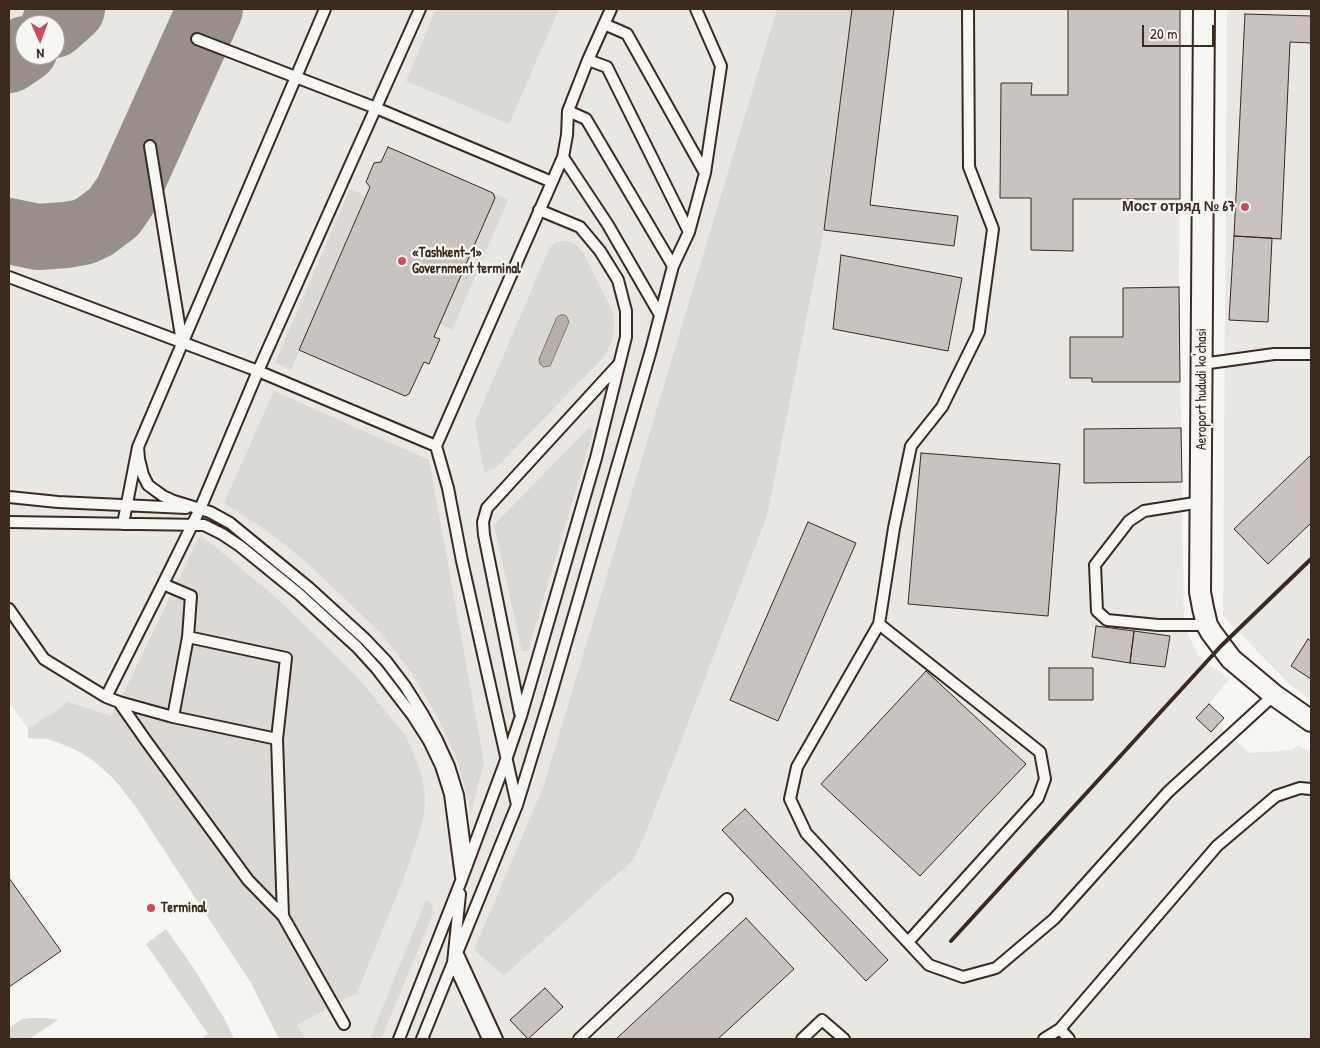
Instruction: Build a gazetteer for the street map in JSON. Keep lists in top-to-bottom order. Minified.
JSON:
{"streets":{"street":["Aeroport hududi ko'chasi"]},"places":["Мост отряд № 67","«Tashkent-1» Government terminal","Terminal"],"scale_bar":"20 m","north":"bottom"}
